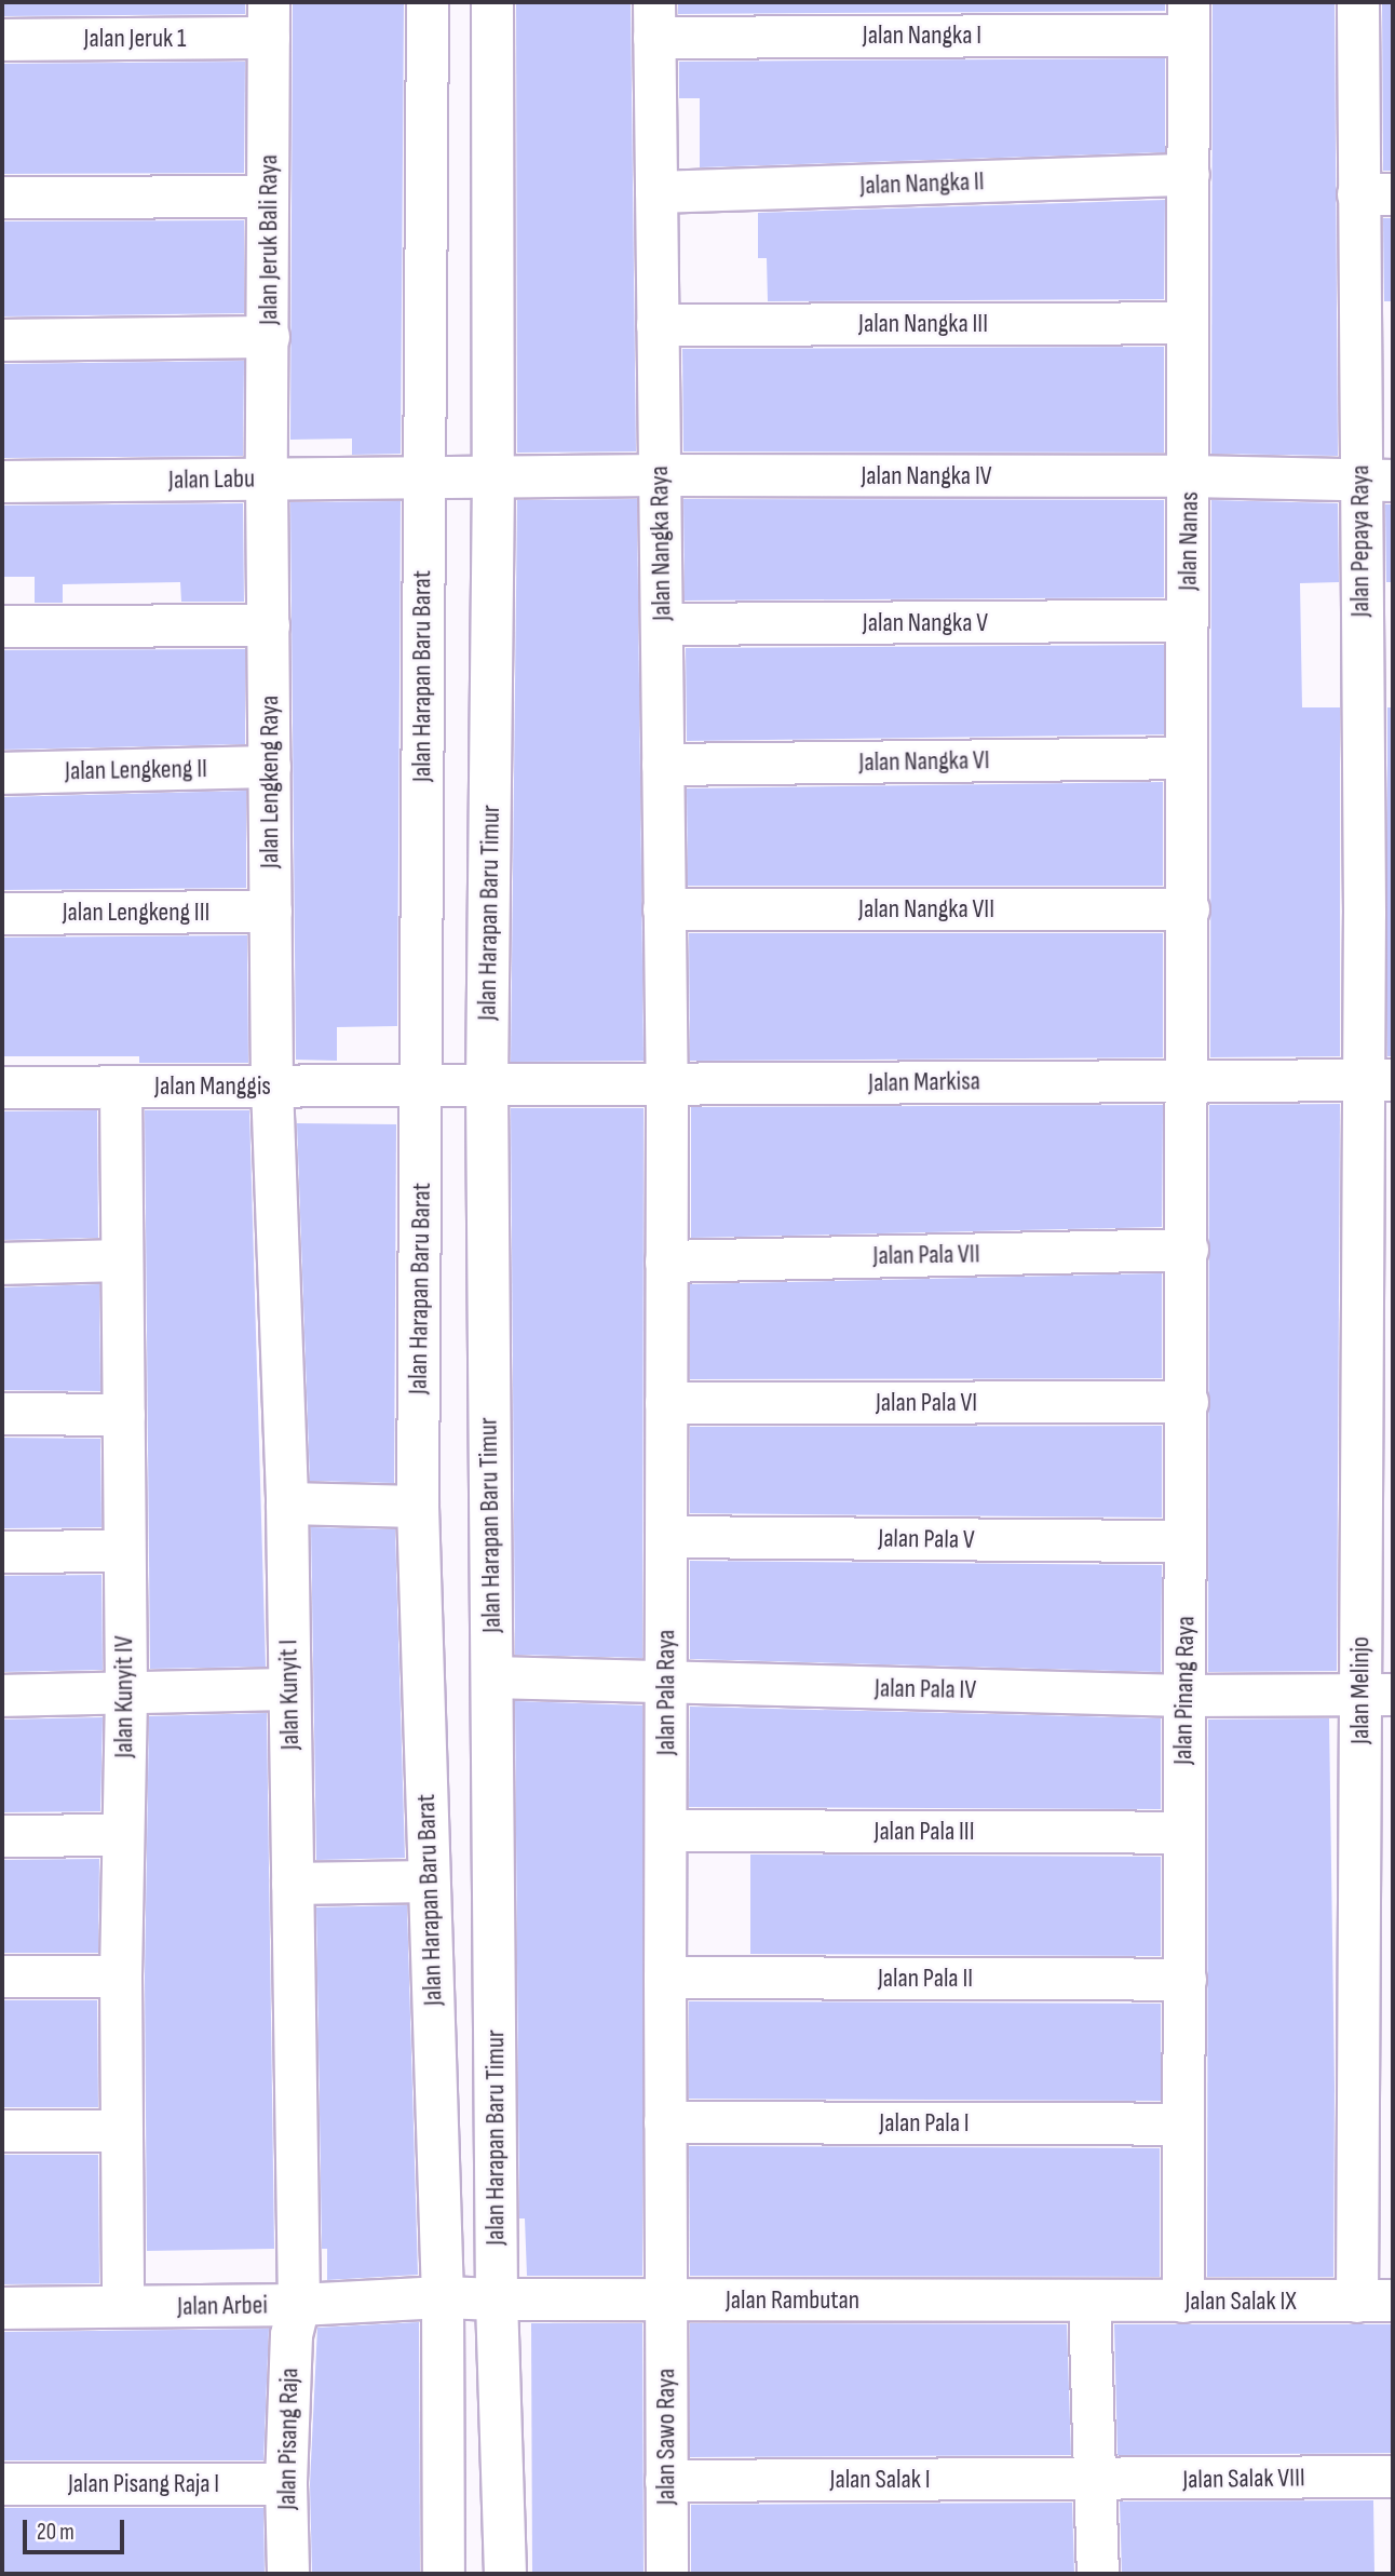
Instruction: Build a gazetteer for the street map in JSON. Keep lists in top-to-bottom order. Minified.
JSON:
{"streets":{"street":["Jalan Nangka I","Jalan Jeruk 1","Jalan Nangka II","Jalan Jeruk Bali Raya","Jalan Nangka III","Jalan Nangka IV","Jalan Labu","Jalan Nanas","Jalan Pepaya Raya","Jalan Nangka Raya","Jalan Nangka V","Jalan Harapan Baru Barat","Jalan Nangka VI","Jalan Lengkeng II","Jalan Lengkeng Raya","Jalan Nangka VII","Jalan Lengkeng III","Jalan Harapan Baru Timur","Jalan Markisa","Jalan Manggis","Jalan Pala VII","Jalan Pala VI","Jalan Pala V","Jalan Pala IV","Jalan Pinang Raya","Jalan Melinjo","Jalan Pala Raya","Jalan Kunyit I","Jalan Kunyit IV","Jalan Pala III","Jalan Pala II","Jalan Pala I","Jalan Rambutan","Jalan Salak IX","Jalan Arbei","Jalan Sawo Raya","Jalan Pisang Raja","Jalan Salak VIII","Jalan Salak I","Jalan Pisang Raja I"]},"crossings":[["Jalan Nangka I","Jalan Nanas"],["Jalan Nangka I","Jalan Nangka Raya"],["Jalan Jeruk 1","Jalan Jeruk Bali Raya"],["Jalan Nangka II","Jalan Nanas"],["Jalan Nangka II","Jalan Nangka Raya"],["Jalan Jeruk Bali Raya","Jalan Labu"],["Jalan Jeruk Bali Raya","Jalan Lengkeng Raya"],["Jalan Nangka III","Jalan Nanas"],["Jalan Nangka III","Jalan Nangka Raya"],["Jalan Nangka IV","Jalan Labu"],["Jalan Nangka IV","Jalan Nanas"],["Jalan Nangka IV","Jalan Pepaya Raya"],["Jalan Nangka IV","Jalan Nangka Raya"],["Jalan Nangka IV","Jalan Harapan Baru Timur"],["Jalan Labu","Jalan Harapan Baru Barat"],["Jalan Labu","Jalan Lengkeng Raya"],["Jalan Labu","Jalan Harapan Baru Timur"],["Jalan Nanas","Jalan Nangka V"],["Jalan Nanas","Jalan Nangka VI"],["Jalan Nanas","Jalan Nangka VII"],["Jalan Nanas","Jalan Markisa"],["Jalan Nanas","Jalan Pinang Raya"],["Jalan Pepaya Raya","Jalan Markisa"],["Jalan Pepaya Raya","Jalan Melinjo"],["Jalan Nangka Raya","Jalan Nangka V"],["Jalan Nangka Raya","Jalan Nangka VI"],["Jalan Nangka Raya","Jalan Nangka VII"],["Jalan Nangka Raya","Jalan Markisa"],["Jalan Nangka Raya","Jalan Pala Raya"],["Jalan Harapan Baru Barat","Jalan Manggis"],["Jalan Harapan Baru Barat","Jalan Arbei"],["Jalan Lengkeng II","Jalan Lengkeng Raya"],["Jalan Lengkeng Raya","Jalan Lengkeng III"],["Jalan Lengkeng Raya","Jalan Manggis"],["Jalan Lengkeng Raya","Jalan Kunyit I"],["Jalan Harapan Baru Timur","Jalan Markisa"],["Jalan Harapan Baru Timur","Jalan Manggis"],["Jalan Harapan Baru Timur","Jalan Pala IV"],["Jalan Harapan Baru Timur","Jalan Rambutan"],["Jalan Harapan Baru Timur","Jalan Arbei"],["Jalan Markisa","Jalan Manggis"],["Jalan Markisa","Jalan Pinang Raya"],["Jalan Markisa","Jalan Melinjo"],["Jalan Markisa","Jalan Pala Raya"],["Jalan Manggis","Jalan Kunyit I"],["Jalan Manggis","Jalan Kunyit IV"],["Jalan Pala VII","Jalan Pinang Raya"],["Jalan Pala VII","Jalan Pala Raya"],["Jalan Pala VI","Jalan Pinang Raya"],["Jalan Pala VI","Jalan Pala Raya"],["Jalan Pala V","Jalan Pinang Raya"],["Jalan Pala V","Jalan Pala Raya"],["Jalan Pala IV","Jalan Pinang Raya"],["Jalan Pala IV","Jalan Melinjo"],["Jalan Pala IV","Jalan Pala Raya"],["Jalan Pinang Raya","Jalan Pala III"],["Jalan Pinang Raya","Jalan Pala II"],["Jalan Pinang Raya","Jalan Pala I"],["Jalan Pinang Raya","Jalan Salak IX"],["Jalan Melinjo","Jalan Salak IX"],["Jalan Pala Raya","Jalan Pala III"],["Jalan Pala Raya","Jalan Pala II"],["Jalan Pala Raya","Jalan Pala I"],["Jalan Pala Raya","Jalan Rambutan"],["Jalan Pala Raya","Jalan Sawo Raya"],["Jalan Kunyit I","Jalan Arbei"],["Jalan Kunyit I","Jalan Pisang Raja"],["Jalan Kunyit IV","Jalan Arbei"],["Jalan Rambutan","Jalan Salak IX"],["Jalan Rambutan","Jalan Arbei"],["Jalan Rambutan","Jalan Sawo Raya"],["Jalan Arbei","Jalan Pisang Raja"],["Jalan Sawo Raya","Jalan Salak I"],["Jalan Pisang Raja","Jalan Pisang Raja I"],["Jalan Salak VIII","Jalan Salak I"]],"scale_bar":"20 m"}
